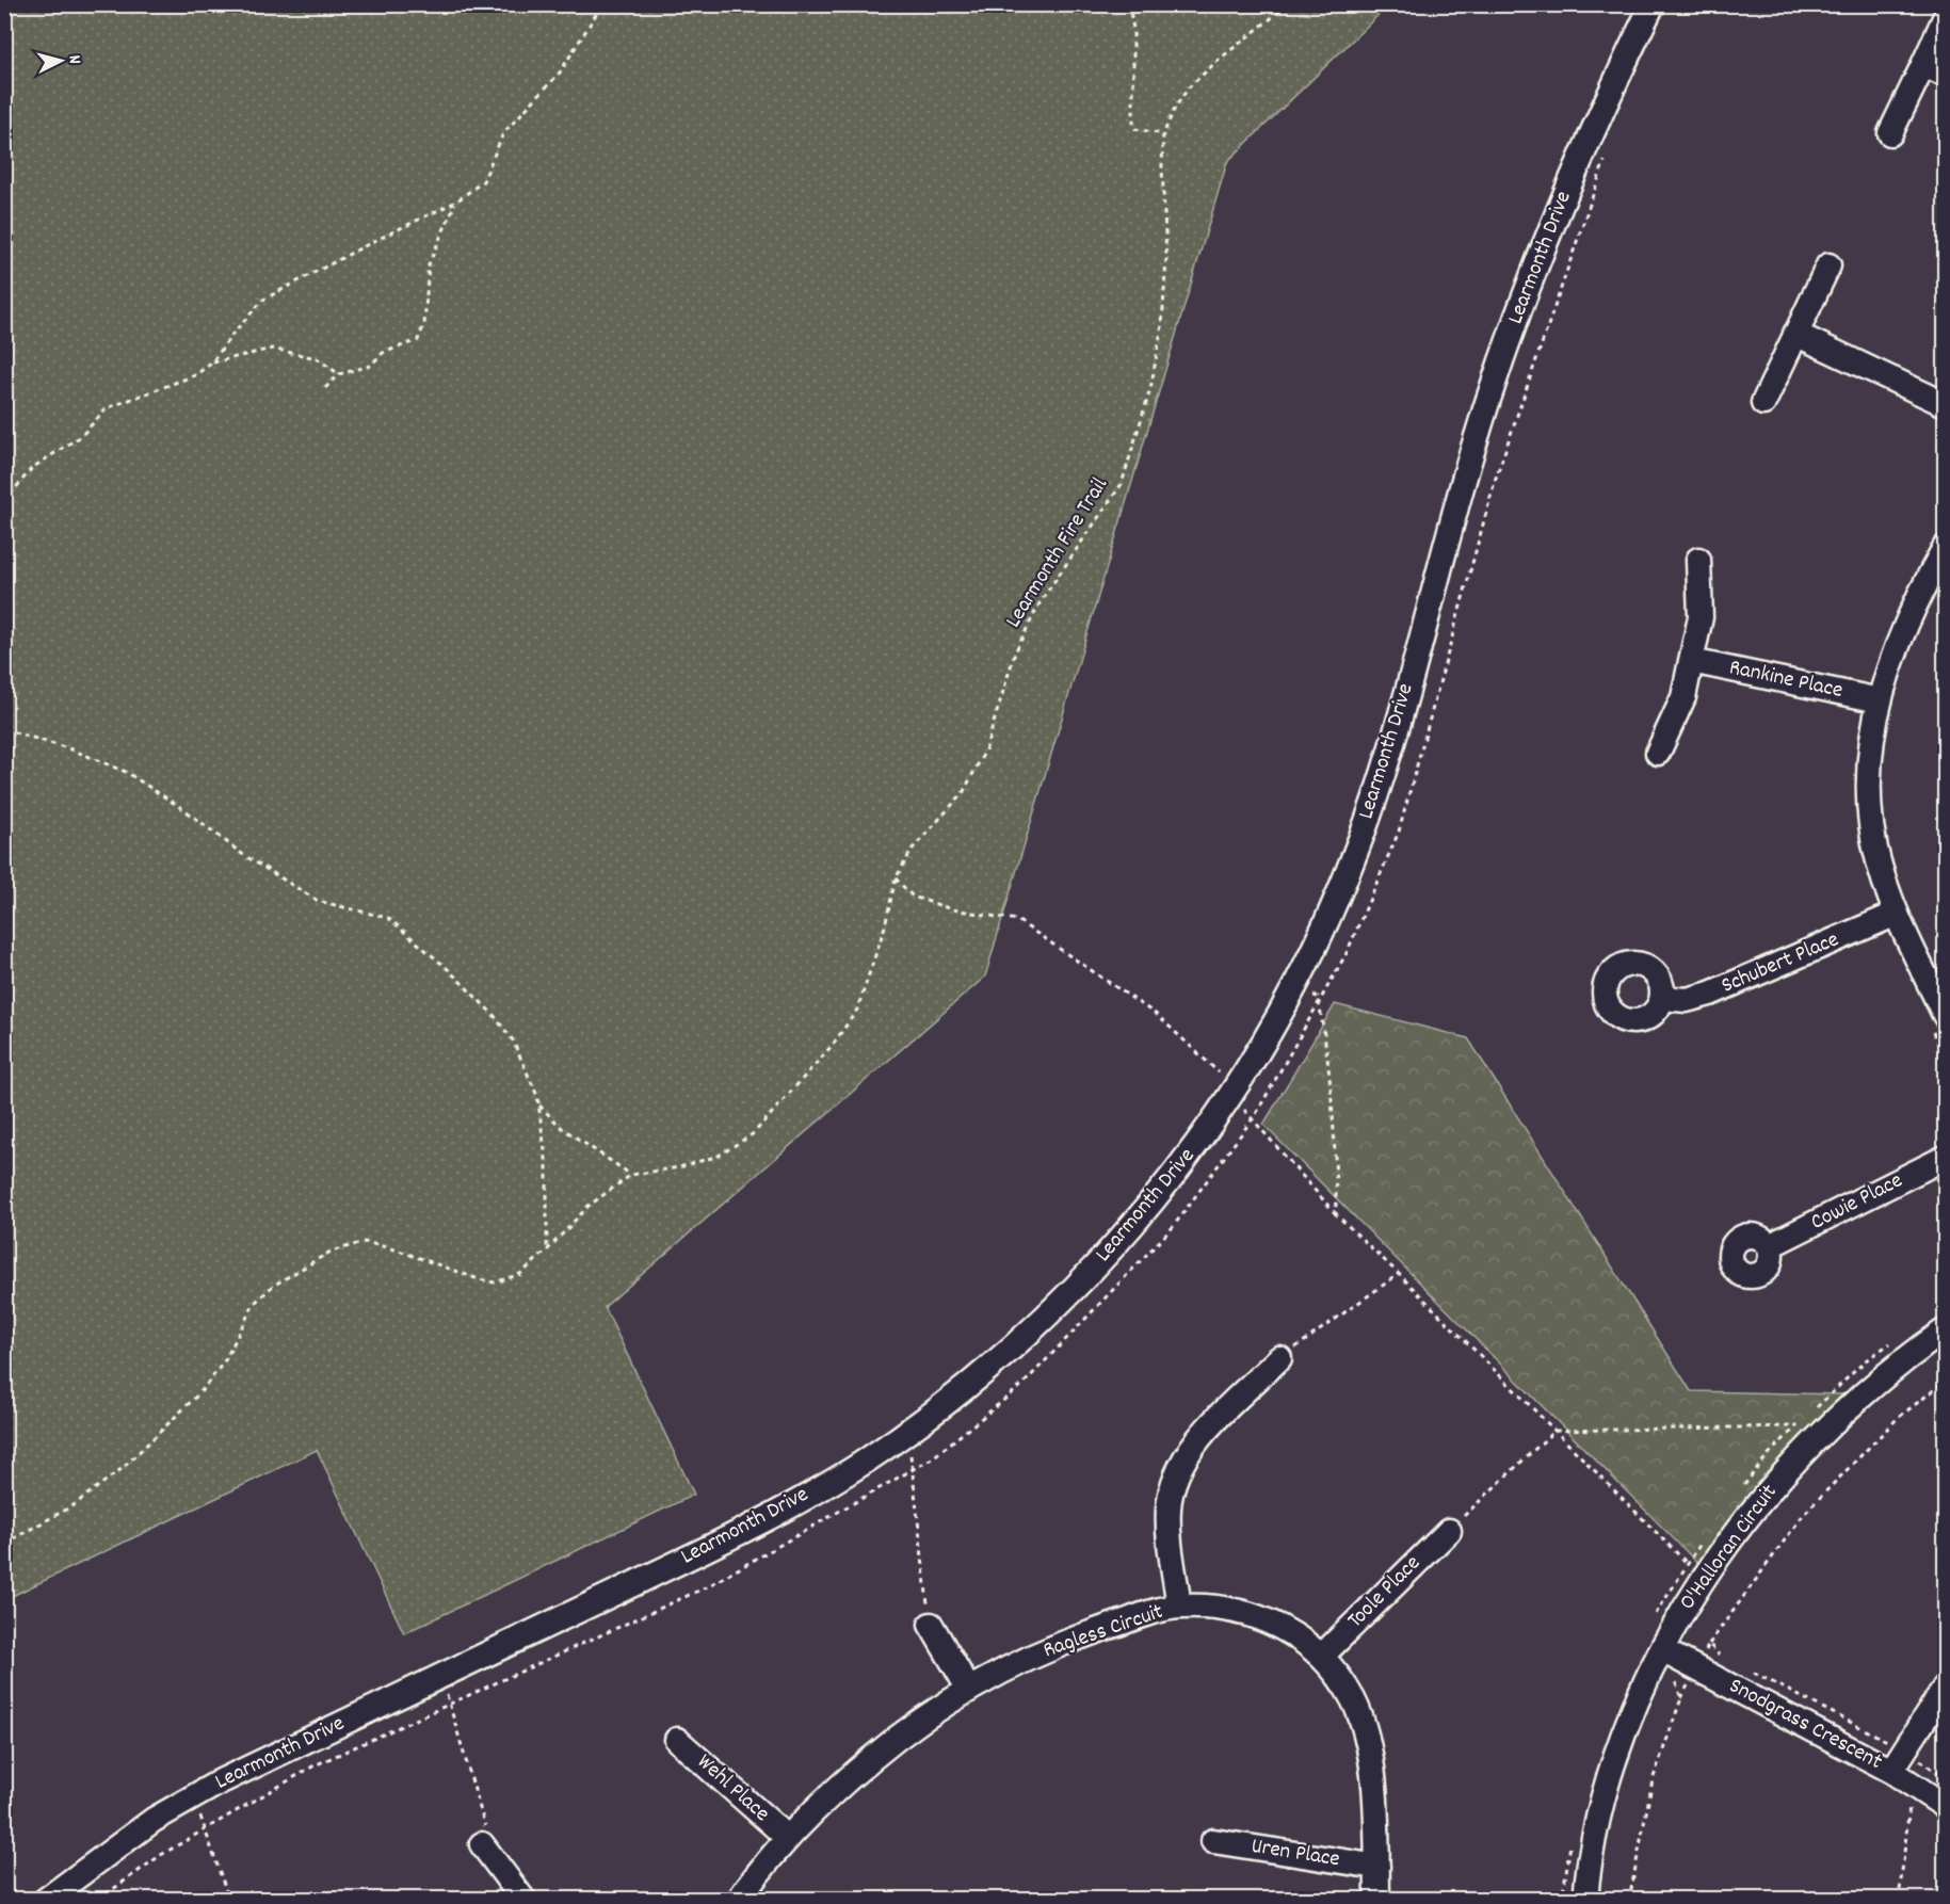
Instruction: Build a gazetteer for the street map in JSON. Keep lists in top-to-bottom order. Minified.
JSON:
{"streets":{"street":["Learmonth Drive","Rankine Place","Schubert Place","Cowie Place","O'Halloran Circuit","Toole Place","Ragless Circuit","Snodgrass Crescent","Wehl Place","Uren Place"],"path":["Learmonth Fire Trail"]},"crossings":[["O'Halloran Circuit","Snodgrass Crescent"],["Toole Place","Ragless Circuit"],["Ragless Circuit","Wehl Place"],["Ragless Circuit","Uren Place"]],"north":"right"}
